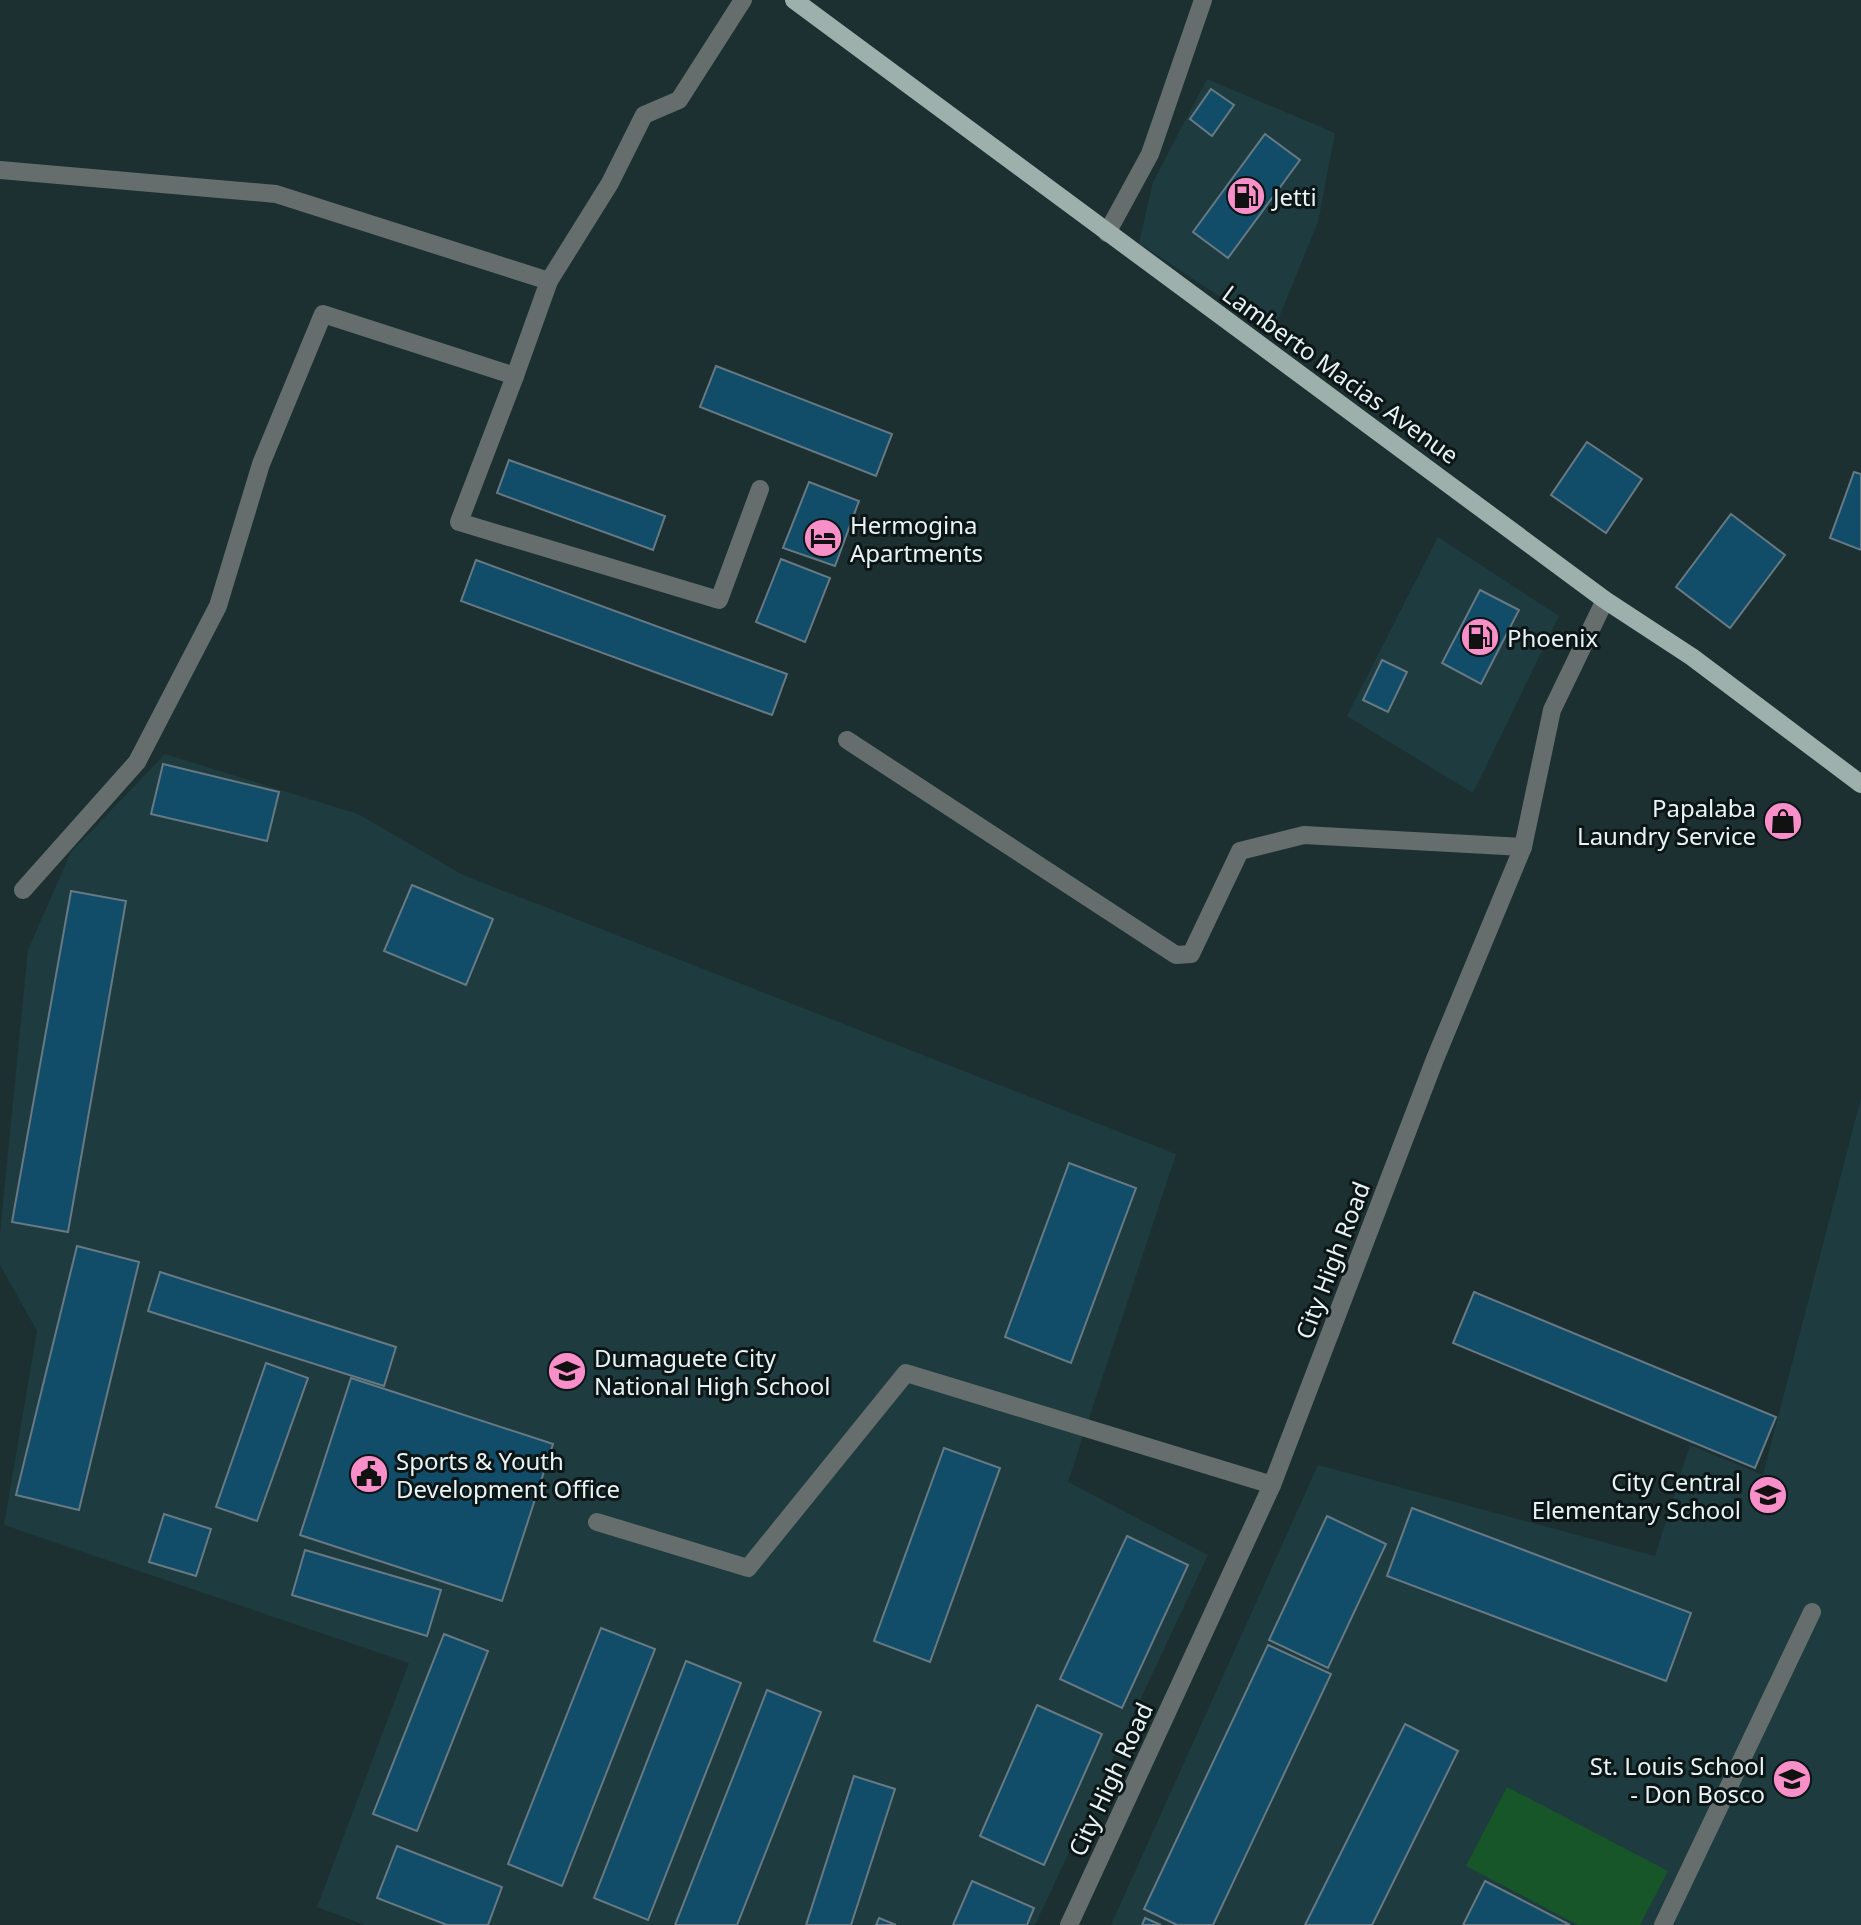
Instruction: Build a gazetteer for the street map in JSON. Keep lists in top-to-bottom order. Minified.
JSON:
{"streets":{"main road":["Lamberto Macias Avenue"],"street":["City High Road"]},"crossings":[["Lamberto Macias Avenue","City High Road"]],"places":{"fuel station":["Jetti","Phoenix"],"hotel":["Hermogina Apartments"],"shop":["Papalaba Laundry Service"],"school or university":["Dumaguete City National High School","City Central Elementary School","St. Louis School - Don Bosco"],"public building":["Sports & Youth Development Office"]}}
